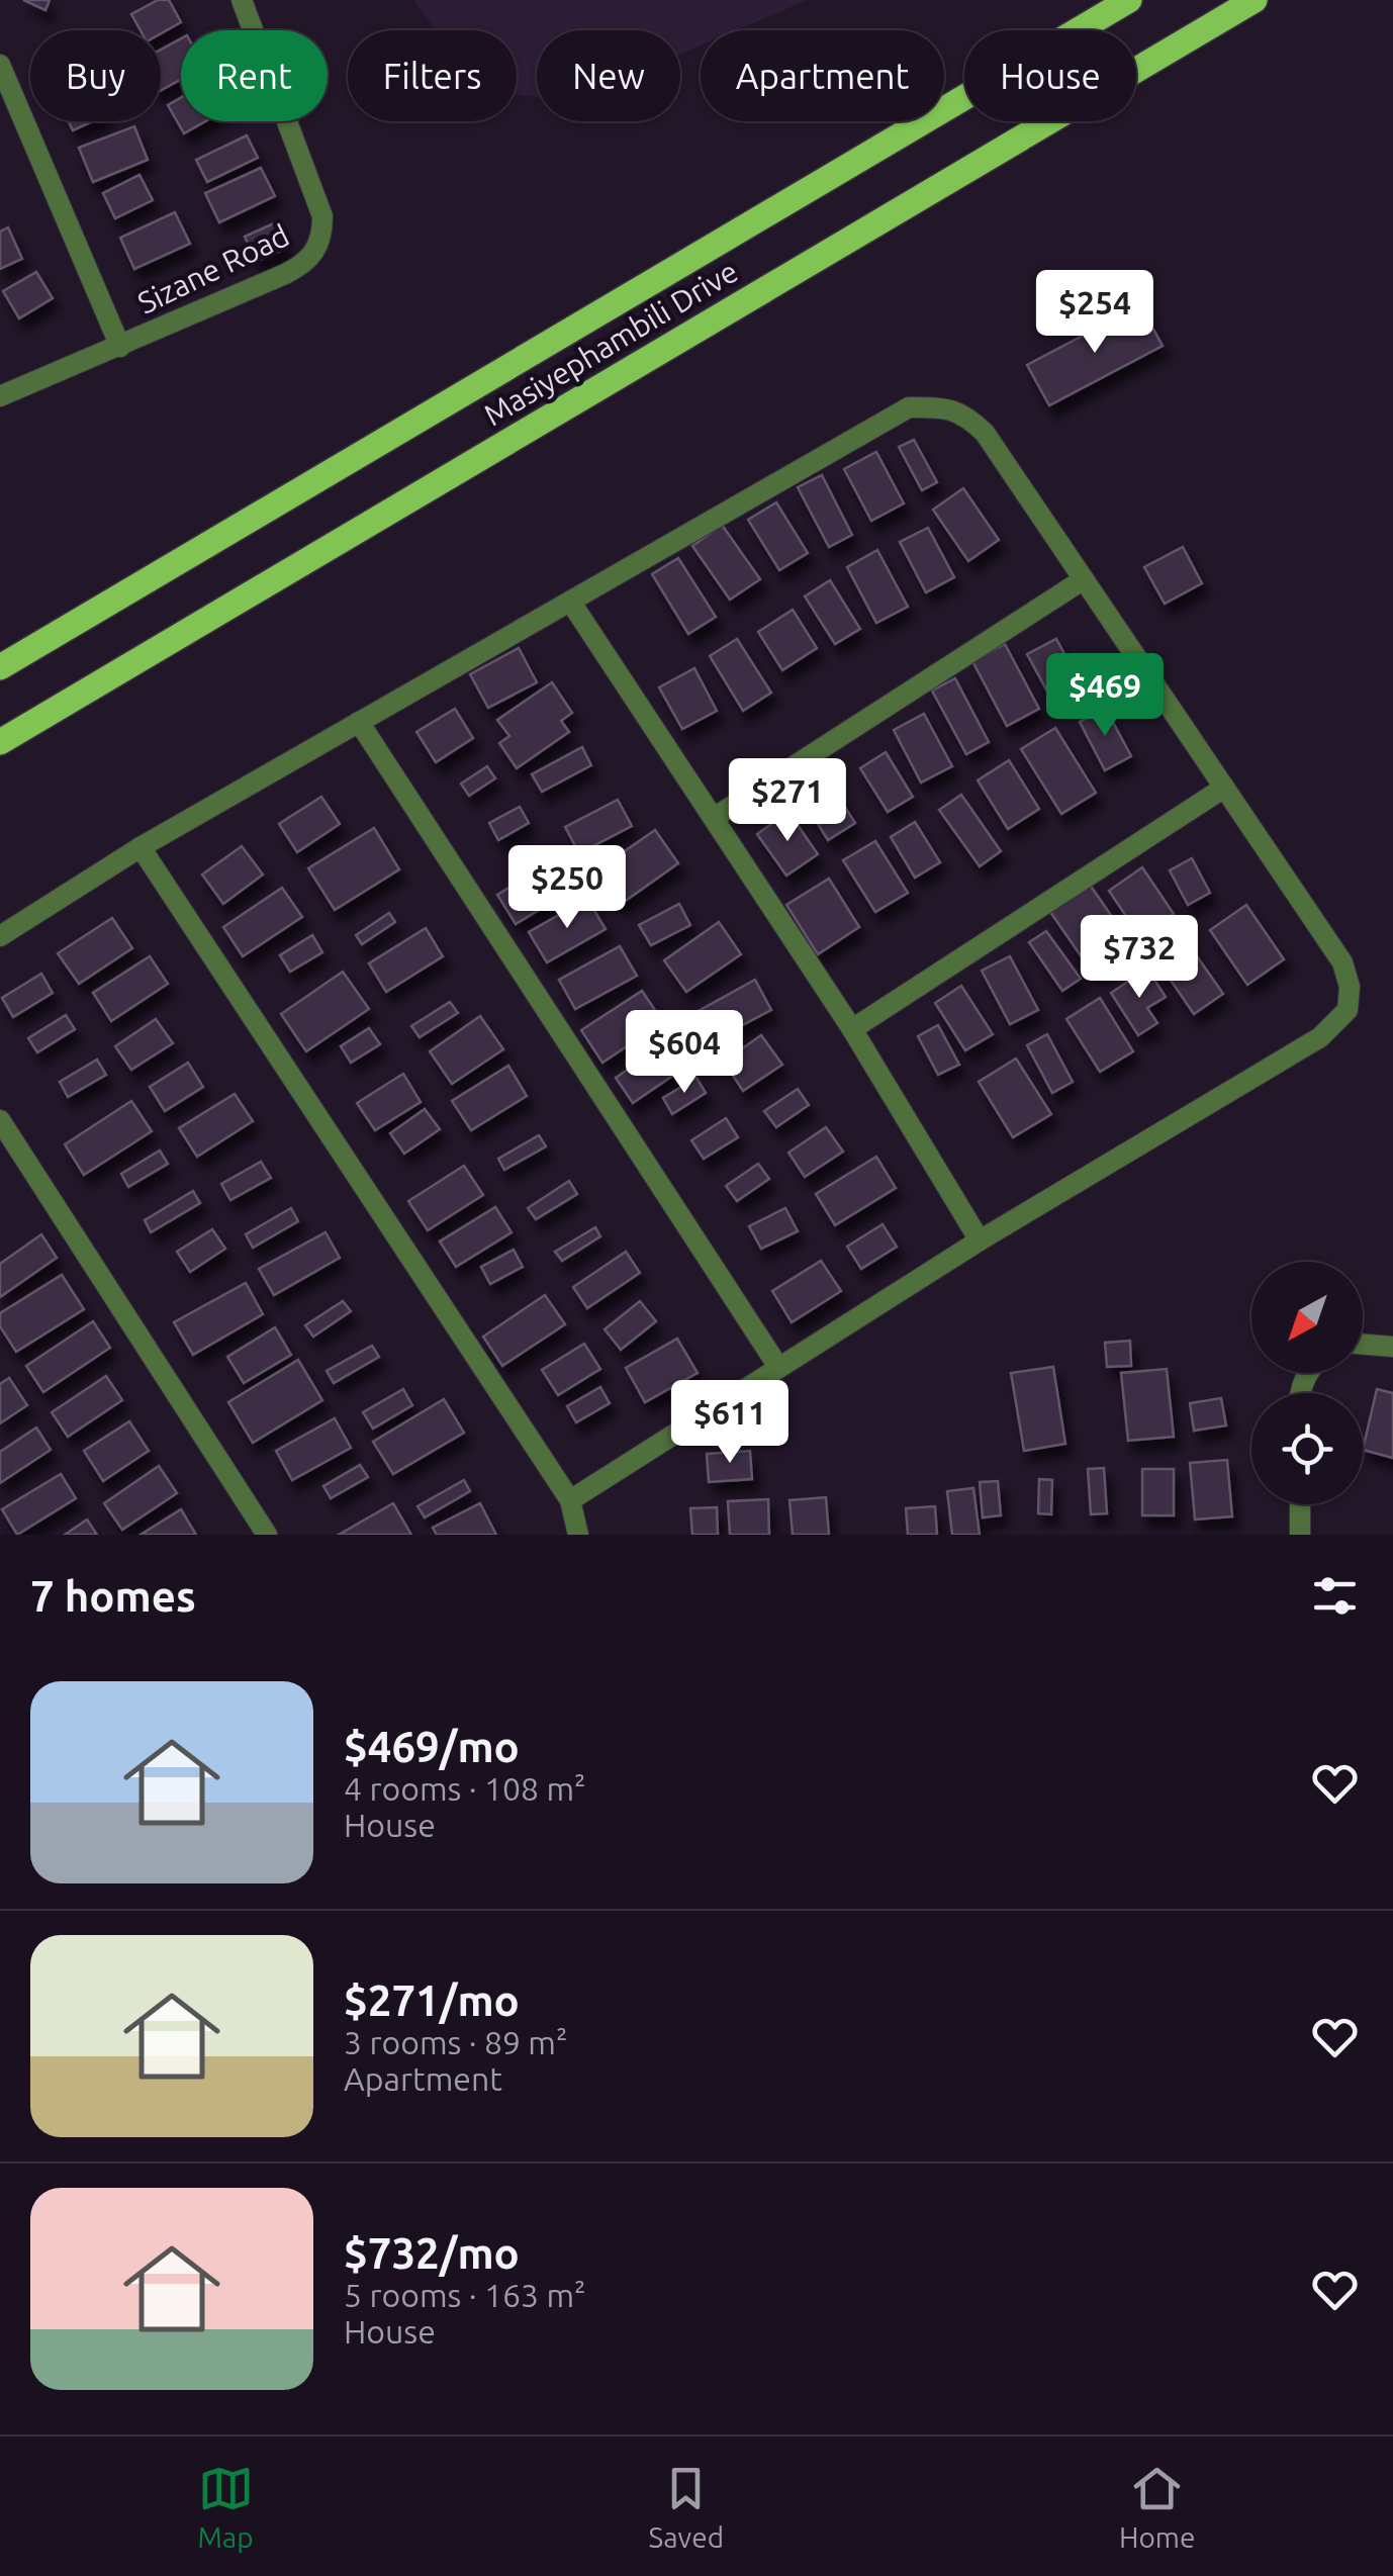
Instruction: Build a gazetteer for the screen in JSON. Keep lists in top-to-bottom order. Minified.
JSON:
{"streets":{"main road":["Masiyephambili Drive"],"street":["Sizane Road"]},"north":"bottom left","page":{"chip":["Buy","Rent","Filters","New","Apartment","House"],"price":["$254","$469","$271","$250","$732","$604","$611"],"heading":"7 homes","list":[{"name":"$469/mo","note":"4 rooms · 108 m² · House"},{"name":"$271/mo","note":"3 rooms · 89 m² · Apartment"},{"name":"$732/mo","note":"5 rooms · 163 m² · House"}],"tabs":["Map","Saved","Home"]}}
